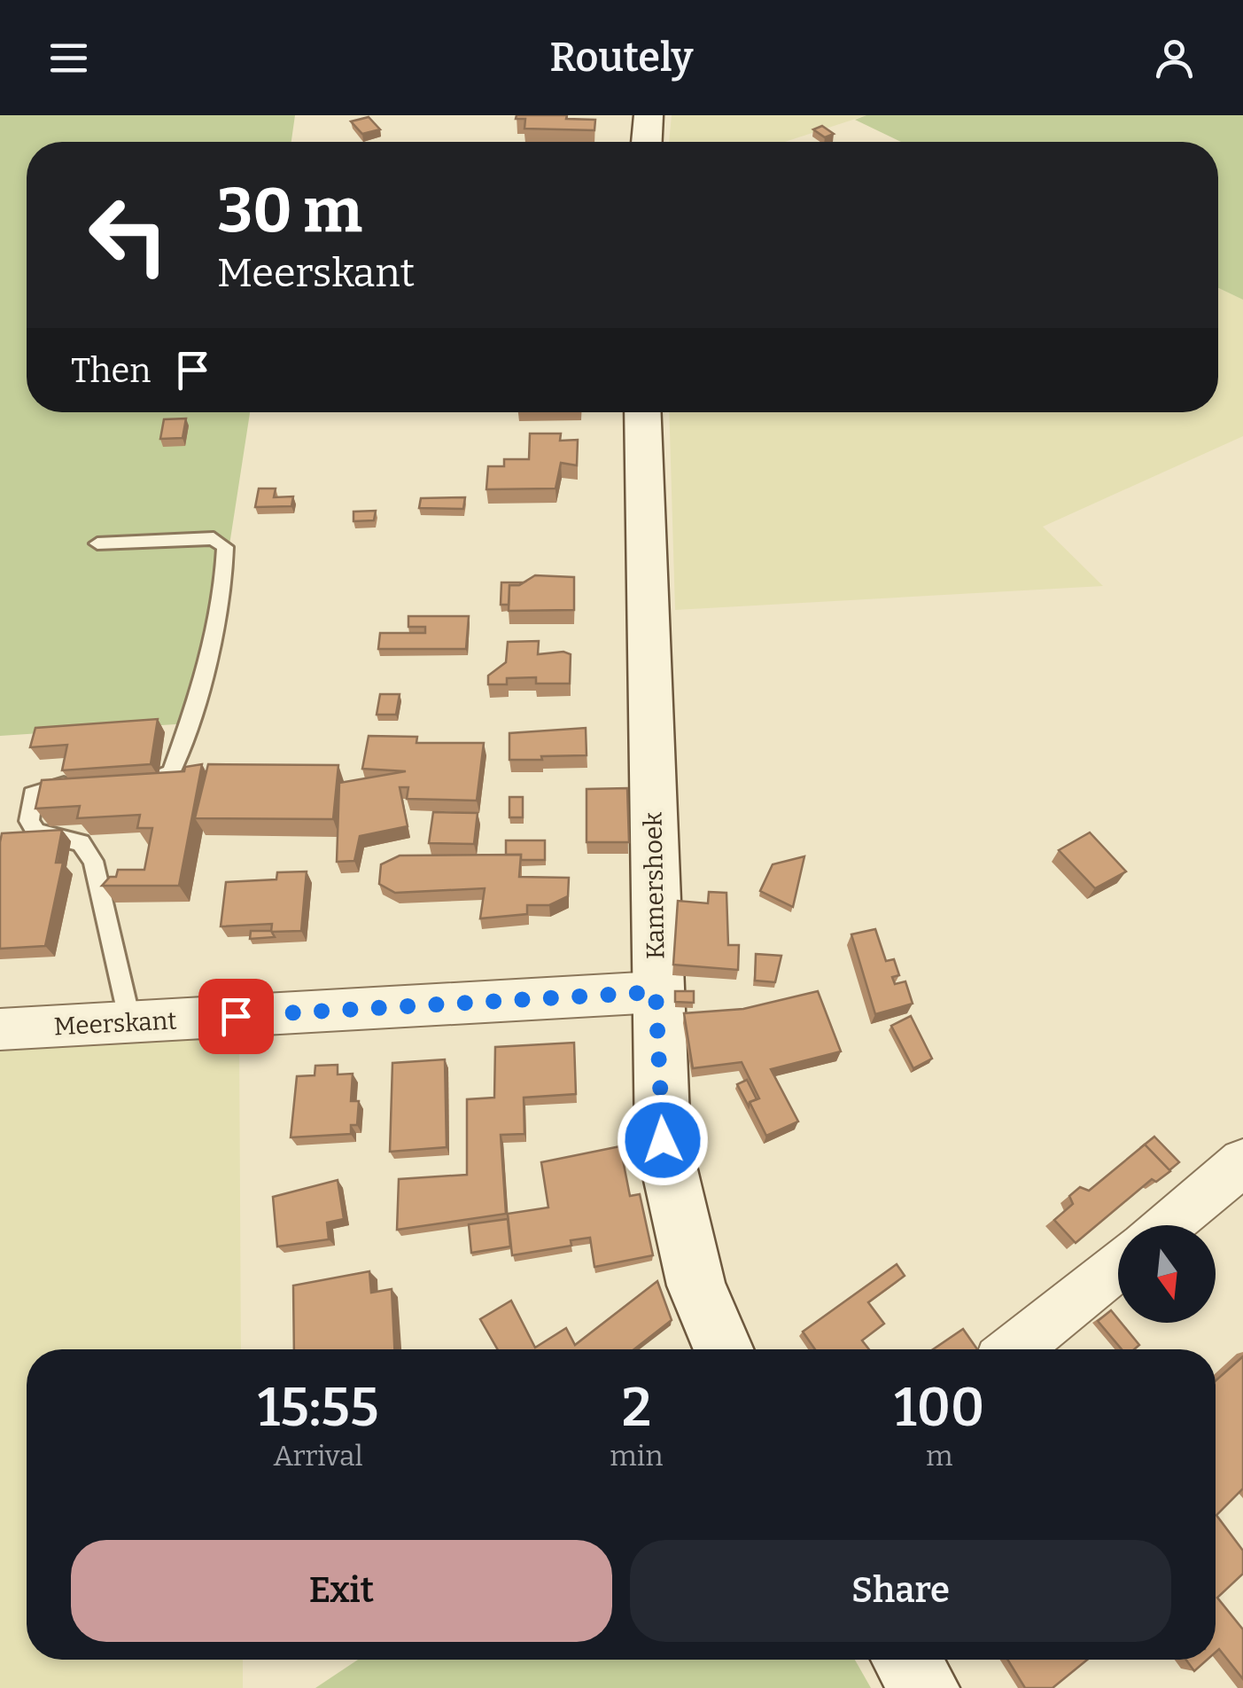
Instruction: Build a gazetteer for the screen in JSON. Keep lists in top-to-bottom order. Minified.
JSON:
{"streets":{"street":["Kamershoek","Meerskant"]},"crossings":[["Kamershoek","Meerskant"]],"north":"bottom","page":{"header":"Routely","turn":["30 m","Meerskant"],"then":"Then","eta":["15:55","Arrival","2","min","100","m"],"buttons":["Exit","Share"]}}
